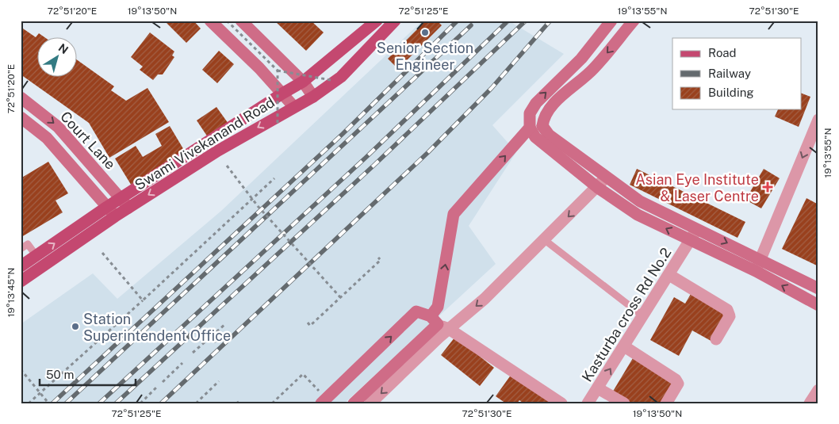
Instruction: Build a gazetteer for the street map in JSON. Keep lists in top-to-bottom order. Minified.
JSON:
{"streets":{"main road":["Court Lane","Swami Vivekanand Road"],"street":["Kasturba cross Rd No.2"]},"crossings":[["Court Lane","Swami Vivekanand Road"]],"places":{"other":["Senior Section Engineer","Station Superintendent Office"],"health":["Asian Eye Institute & Laser Centre"]},"legend":["Road","Railway","Building"],"scale_bar":"50 m","north":"top right","coordinates":["72°51'20\"E","19°13'50\"N","72°51'25\"E","19°13'55\"N","72°51'30\"E","19°13'45\"N"]}
